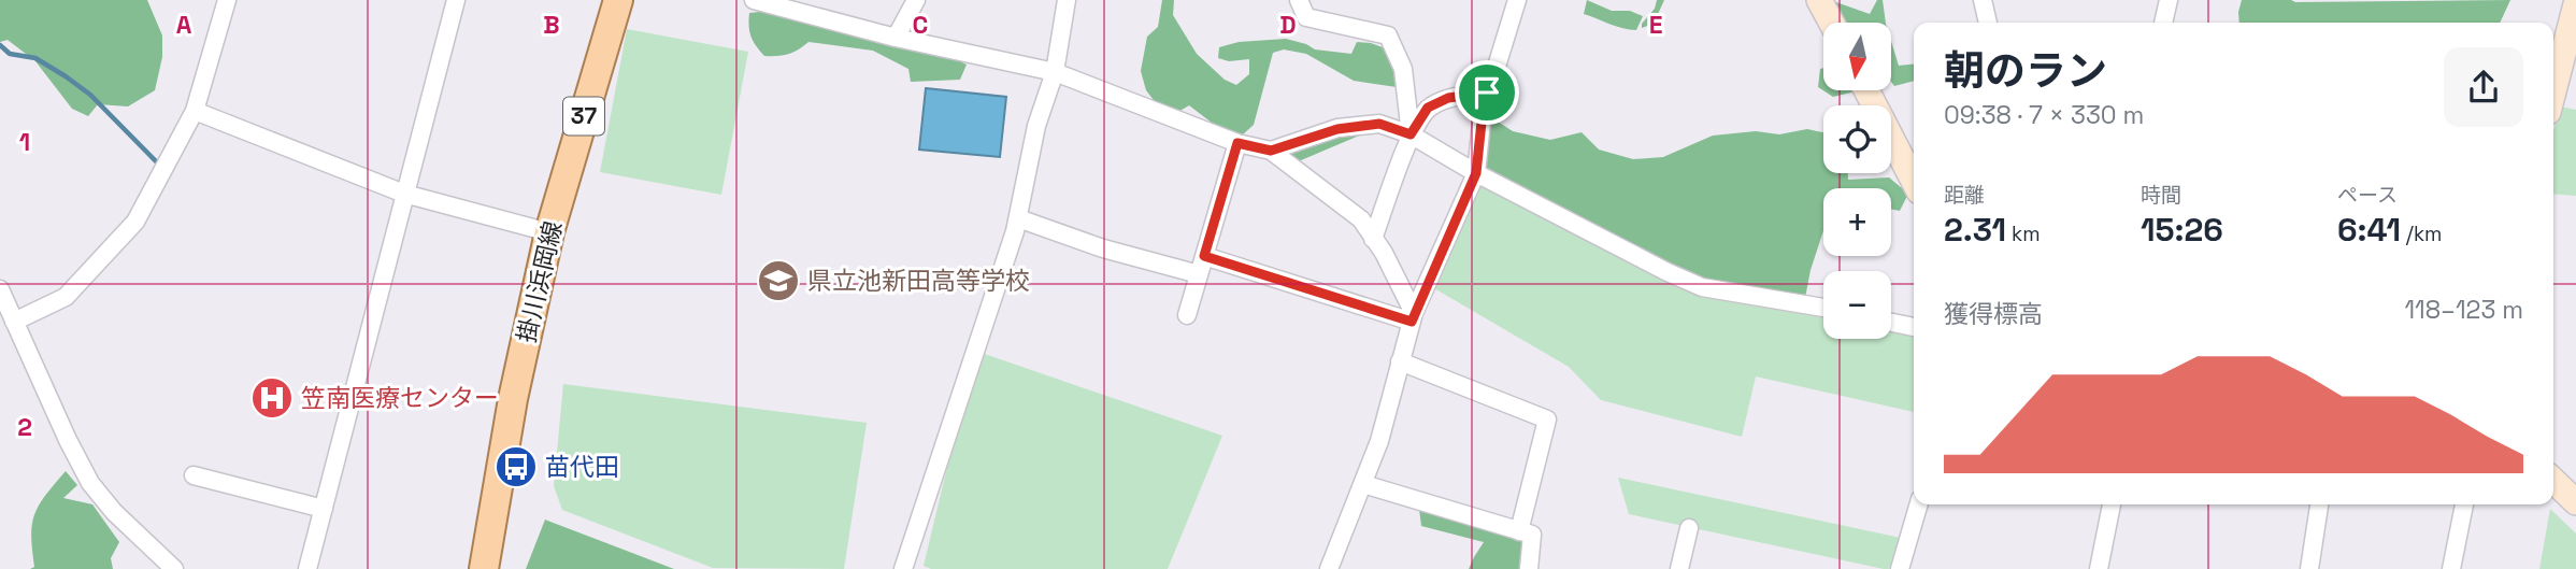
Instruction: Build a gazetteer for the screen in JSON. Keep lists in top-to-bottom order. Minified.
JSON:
{"streets":{"main road":["37","掛川浜岡線"]},"places":{"school or university":["県立池新田高等学校"],"hospital":["笠南医療センター"],"bus stop":["苗代田"]},"north":"bottom","page":{"map_buttons":["+","−"],"heading":["朝のラン","09:38 · 7 × 330 m"],"stats":[["距離","2.31 km"],["時間","15:26"],["ペース","6:41 /km"]],"chart":["獲得標高","118–123 m"]},"grid":{"columns":["A","B","C","D","E"],"rows":["1","2"]}}
